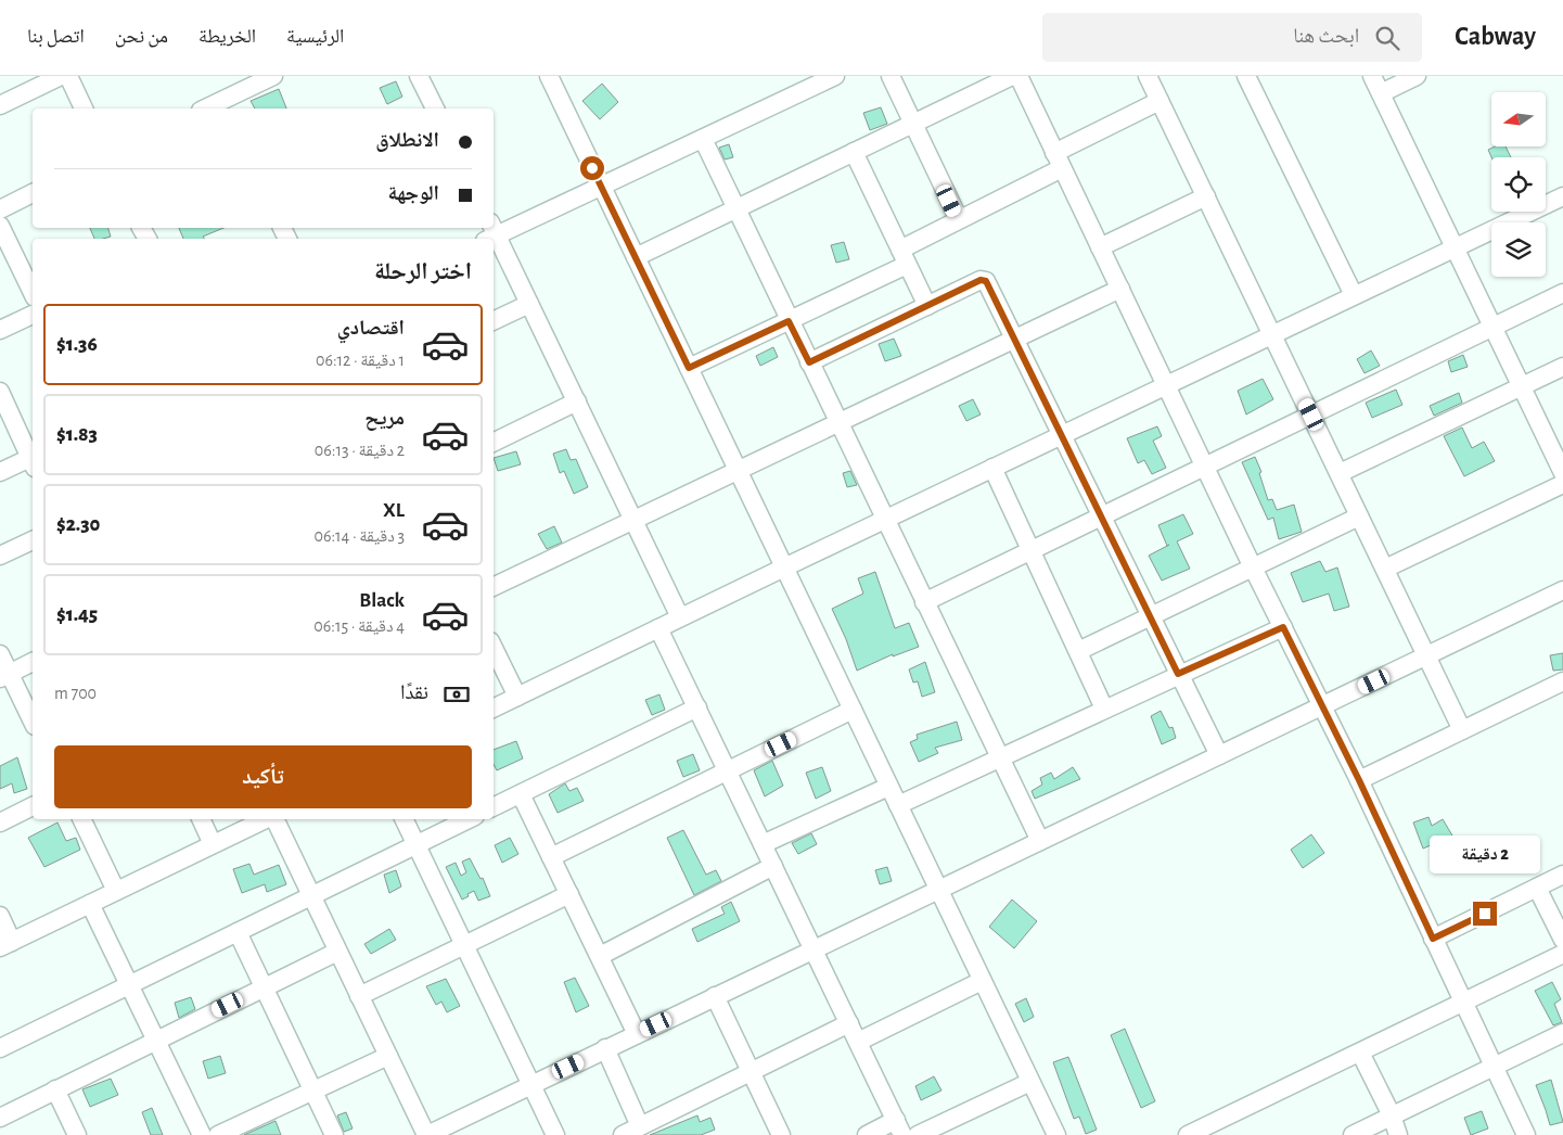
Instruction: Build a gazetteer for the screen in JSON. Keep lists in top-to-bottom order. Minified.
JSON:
{"north":"left","page":{"header":"Cabway","search":"ابحث هنا","nav":["الرئيسية","الخريطة","من نحن","اتصل بنا"],"banner":["الانطلاق","الوجهة"],"heading":"اختر الرحلة","list":[{"name":"اقتصادي","note":"1 دقيقة · 06:12","value":"$1.36"},{"name":"مريح","note":"2 دقيقة · 06:13","value":"$1.83"},{"name":"XL","note":"3 دقيقة · 06:14","value":"$2.30"},{"name":"Black","note":"4 دقيقة · 06:15","value":"$1.45"}],"pay":["نقدًا","700 m"],"buttons":"تأكيد","bubble":"2 دقيقة"}}
